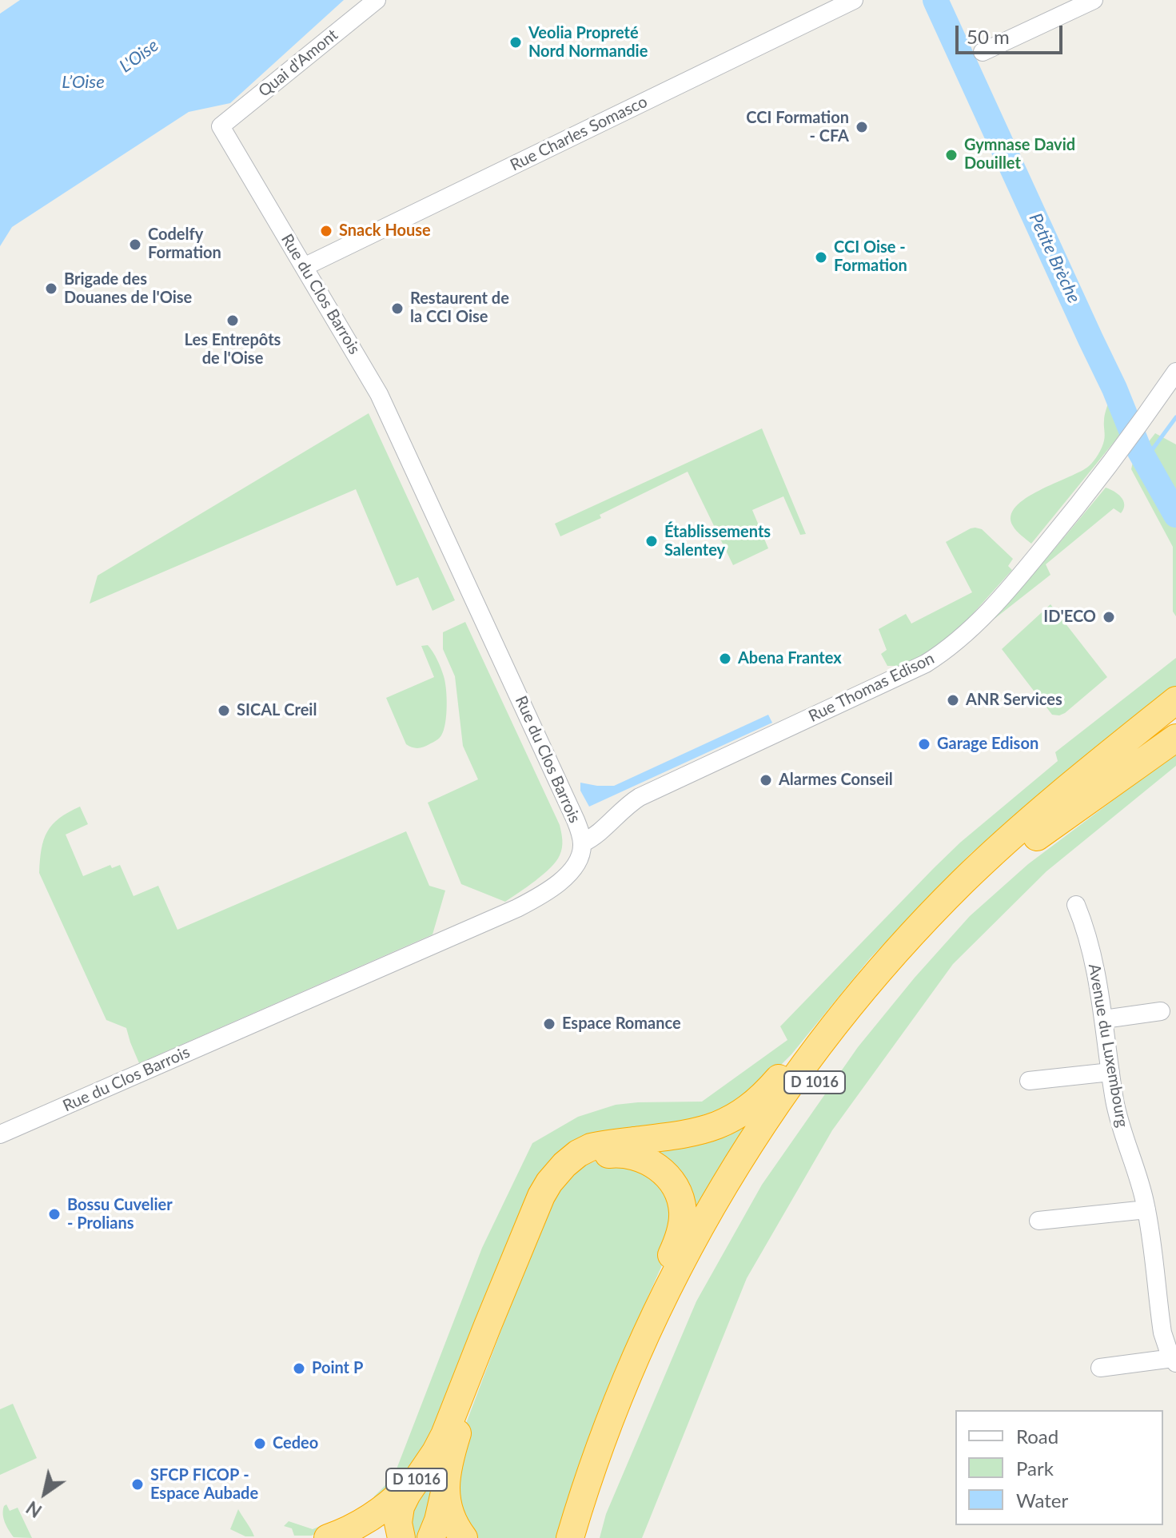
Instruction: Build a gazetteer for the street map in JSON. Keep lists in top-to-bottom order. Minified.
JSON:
{"streets":{"highway":["D 1016"],"street":["Quai d'Amont","Rue Charles Somasco","Rue du Clos Barrois","Rue Thomas Edison","Avenue du Luxembourg"]},"crossings":[["Quai d'Amont","Rue du Clos Barrois"],["Rue Charles Somasco","Rue du Clos Barrois"],["Rue du Clos Barrois","Rue Thomas Edison"]],"water":["L'Oise","L’Oise","Petite Brèche"],"places":["Veolia Propreté Nord Normandie","CCI Formation - CFA","Gymnase David Douillet","Snack House","Codelfy Formation","CCI Oise - Formation","Brigade des Douanes de l'Oise","Restaurent de la CCI Oise","Les Entrepôts de l'Oise","Établissements Salentey","ID'ECO","Abena Frantex","ANR Services","SICAL Creil","Garage Edison","Alarmes Conseil","Espace Romance","Bossu Cuvelier - Prolians","Point P","Cedeo","SFCP FICOP - Espace Aubade"],"legend":["Road","Park","Water"],"scale_bar":"50 m","north":"bottom left"}
